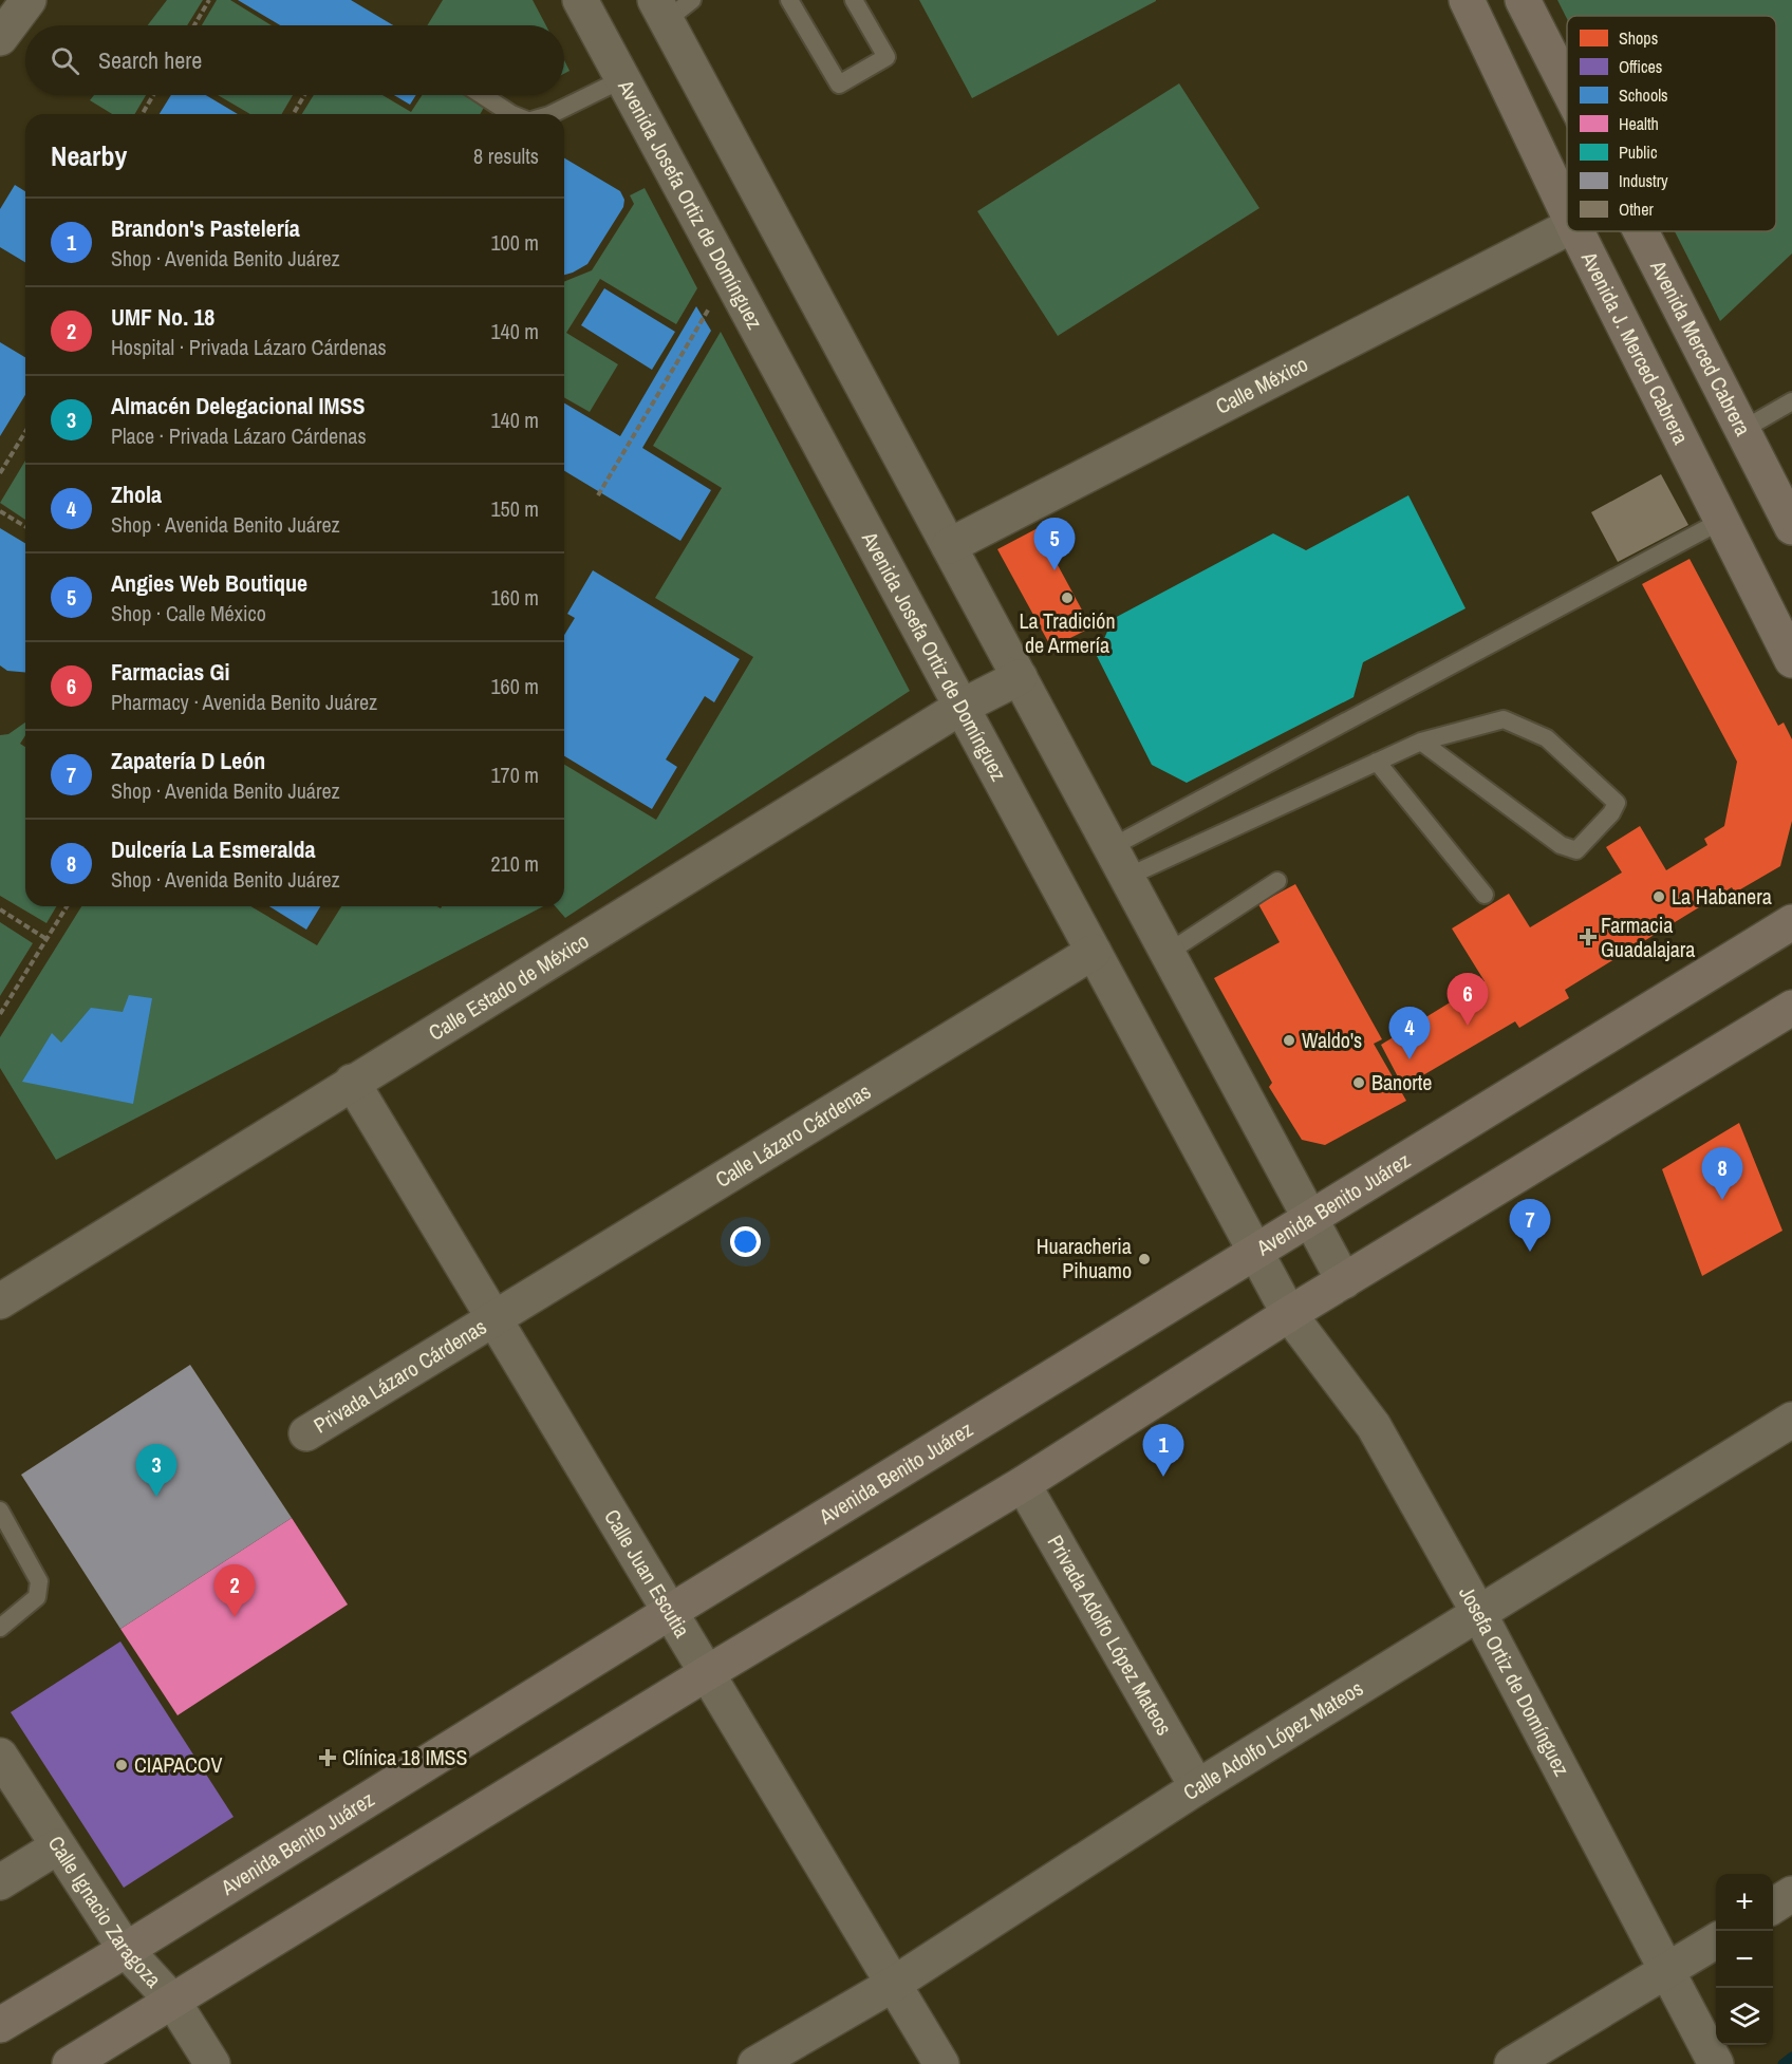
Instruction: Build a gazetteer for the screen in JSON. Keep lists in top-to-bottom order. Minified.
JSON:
{"streets":{"main road":["Avenida Merced Cabrera","Avenida J. Merced Cabrera","Avenida Benito Juárez"],"street":["Avenida Josefa Ortiz de Domínguez","Calle México","Calle Estado de México","Calle Lázaro Cárdenas","Privada Lázaro Cárdenas","Calle Juan Escutia","Privada Adolfo López Mateos","Josefa Ortiz de Domínguez","Calle Adolfo López Mateos","Calle Ignacio Zaragoza"]},"crossings":[["Avenida Josefa Ortiz de Domínguez","Calle Estado de México"],["Avenida Josefa Ortiz de Domínguez","Calle Lázaro Cárdenas"],["Avenida Josefa Ortiz de Domínguez","Avenida Benito Juárez"],["Avenida Josefa Ortiz de Domínguez","Josefa Ortiz de Domínguez"],["Calle Estado de México","Calle Juan Escutia"],["Calle Lázaro Cárdenas","Privada Lázaro Cárdenas"],["Calle Lázaro Cárdenas","Calle Juan Escutia"],["Avenida Benito Juárez","Calle Juan Escutia"],["Avenida Benito Juárez","Calle Ignacio Zaragoza"],["Privada Lázaro Cárdenas","Calle Juan Escutia"],["Calle Juan Escutia","Calle Adolfo López Mateos"],["Privada Adolfo López Mateos","Calle Adolfo López Mateos"],["Josefa Ortiz de Domínguez","Calle Adolfo López Mateos"]],"places":{"other":["La Tradición de Armería","La Habanera","Waldo's","Banorte","Huaracheria Pihuamo","CIAPACOV"],"health":["Farmacia Guadalajara","Clínica 18 IMSS"]},"legend":["Shops","Offices","Schools","Health","Public","Industry","Other"],"page":{"search":"Search here","heading":["Nearby","8 results"],"list":[{"mark":"1","name":"Brandon's Pastelería","note":"Shop · Avenida Benito Juárez","value":"100 m"},{"mark":"2","name":"UMF No. 18","note":"Hospital · Privada Lázaro Cárdenas","value":"140 m"},{"mark":"3","name":"Almacén Delegacional IMSS","note":"Place · Privada Lázaro Cárdenas","value":"140 m"},{"mark":"4","name":"Zhola","note":"Shop · Avenida Benito Juárez","value":"150 m"},{"mark":"5","name":"Angies Web Boutique","note":"Shop · Calle México","value":"160 m"},{"mark":"6","name":"Farmacias Gi","note":"Pharmacy · Avenida Benito Juárez","value":"160 m"},{"mark":"7","name":"Zapatería D León","note":"Shop · Avenida Benito Juárez","value":"170 m"},{"mark":"8","name":"Dulcería La Esmeralda","note":"Shop · Avenida Benito Juárez","value":"210 m"}],"pins":["5","6","4","8","7","1","3","2"],"map_buttons":["+","−"]}}
